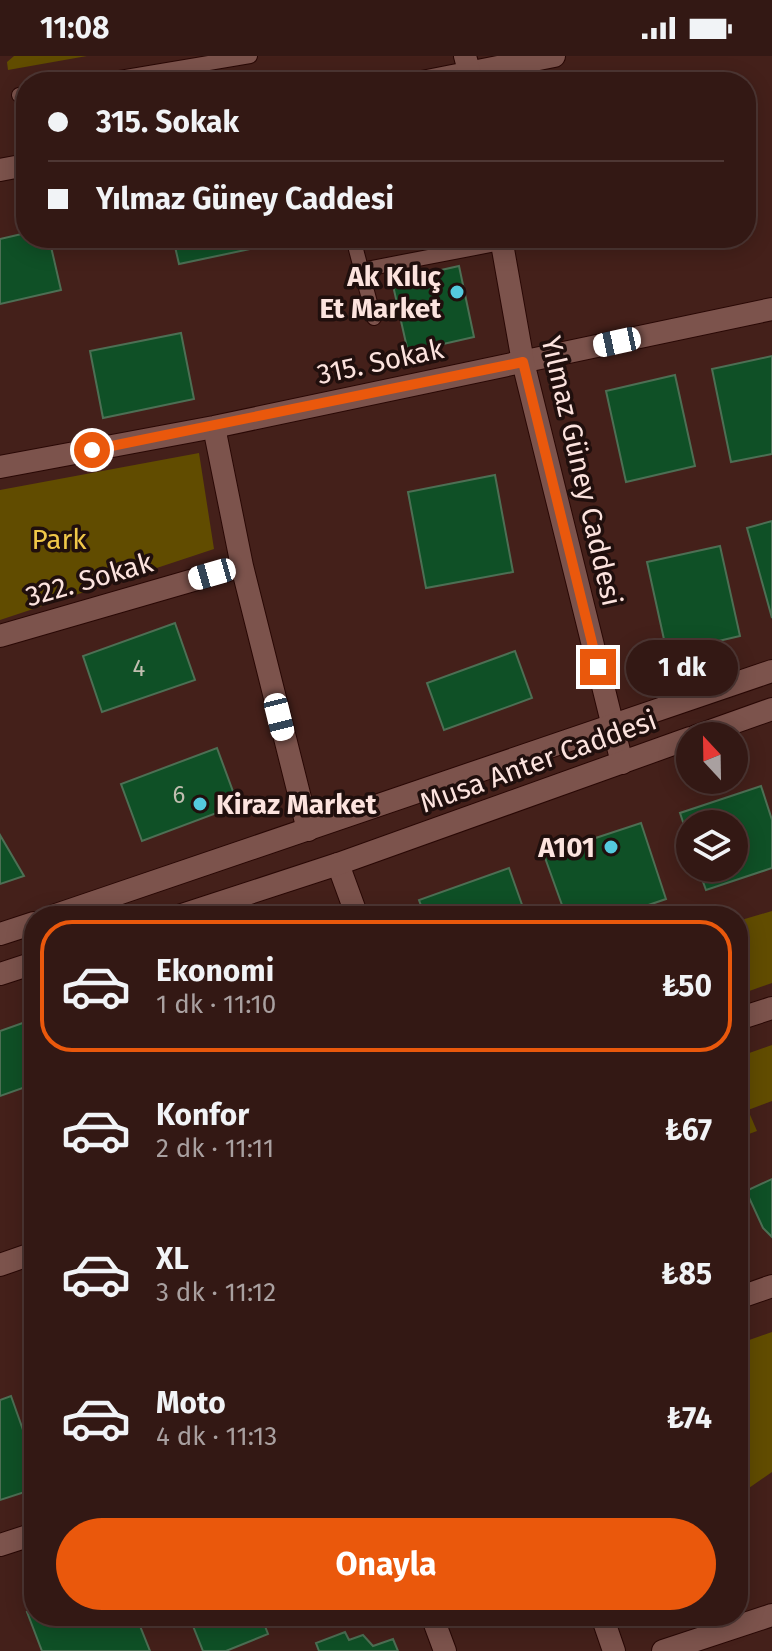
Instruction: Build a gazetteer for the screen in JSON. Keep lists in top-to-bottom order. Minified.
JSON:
{"streets":{"street":["315. Sokak","Yılmaz Güney Caddesi","322. Sokak","Musa Anter Caddesi"]},"crossings":[["315. Sokak","Yılmaz Güney Caddesi"],["Yılmaz Güney Caddesi","Musa Anter Caddesi"]],"parks":["Park"],"places":["Ak Kılıç Et Market","Kiraz Market","A101"],"house_numbers":["4","6"],"north":"top","page":{"status":"11:08","banner":["315. Sokak","Yılmaz Güney Caddesi"],"bubble":"1 dk","list":[{"name":"Ekonomi","note":"1 dk · 11:10","value":"₺50"},{"name":"Konfor","note":"2 dk · 11:11","value":"₺67"},{"name":"XL","note":"3 dk · 11:12","value":"₺85"},{"name":"Moto","note":"4 dk · 11:13","value":"₺74"}],"buttons":"Onayla"}}
